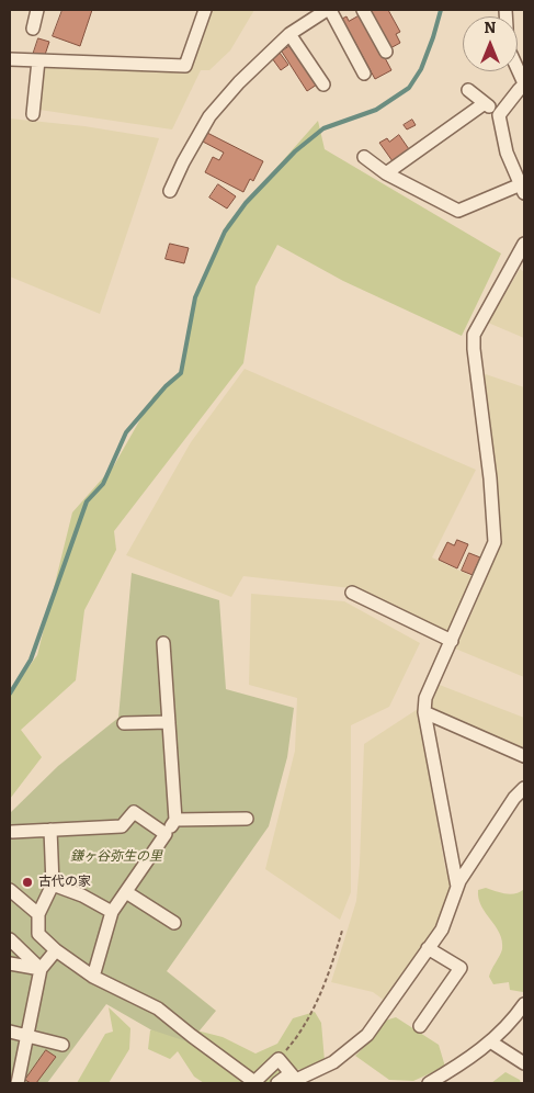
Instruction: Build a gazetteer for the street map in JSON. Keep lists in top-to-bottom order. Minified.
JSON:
{"parks":["鎌ヶ谷弥生の里"],"places":["古代の家"],"north":"top"}
